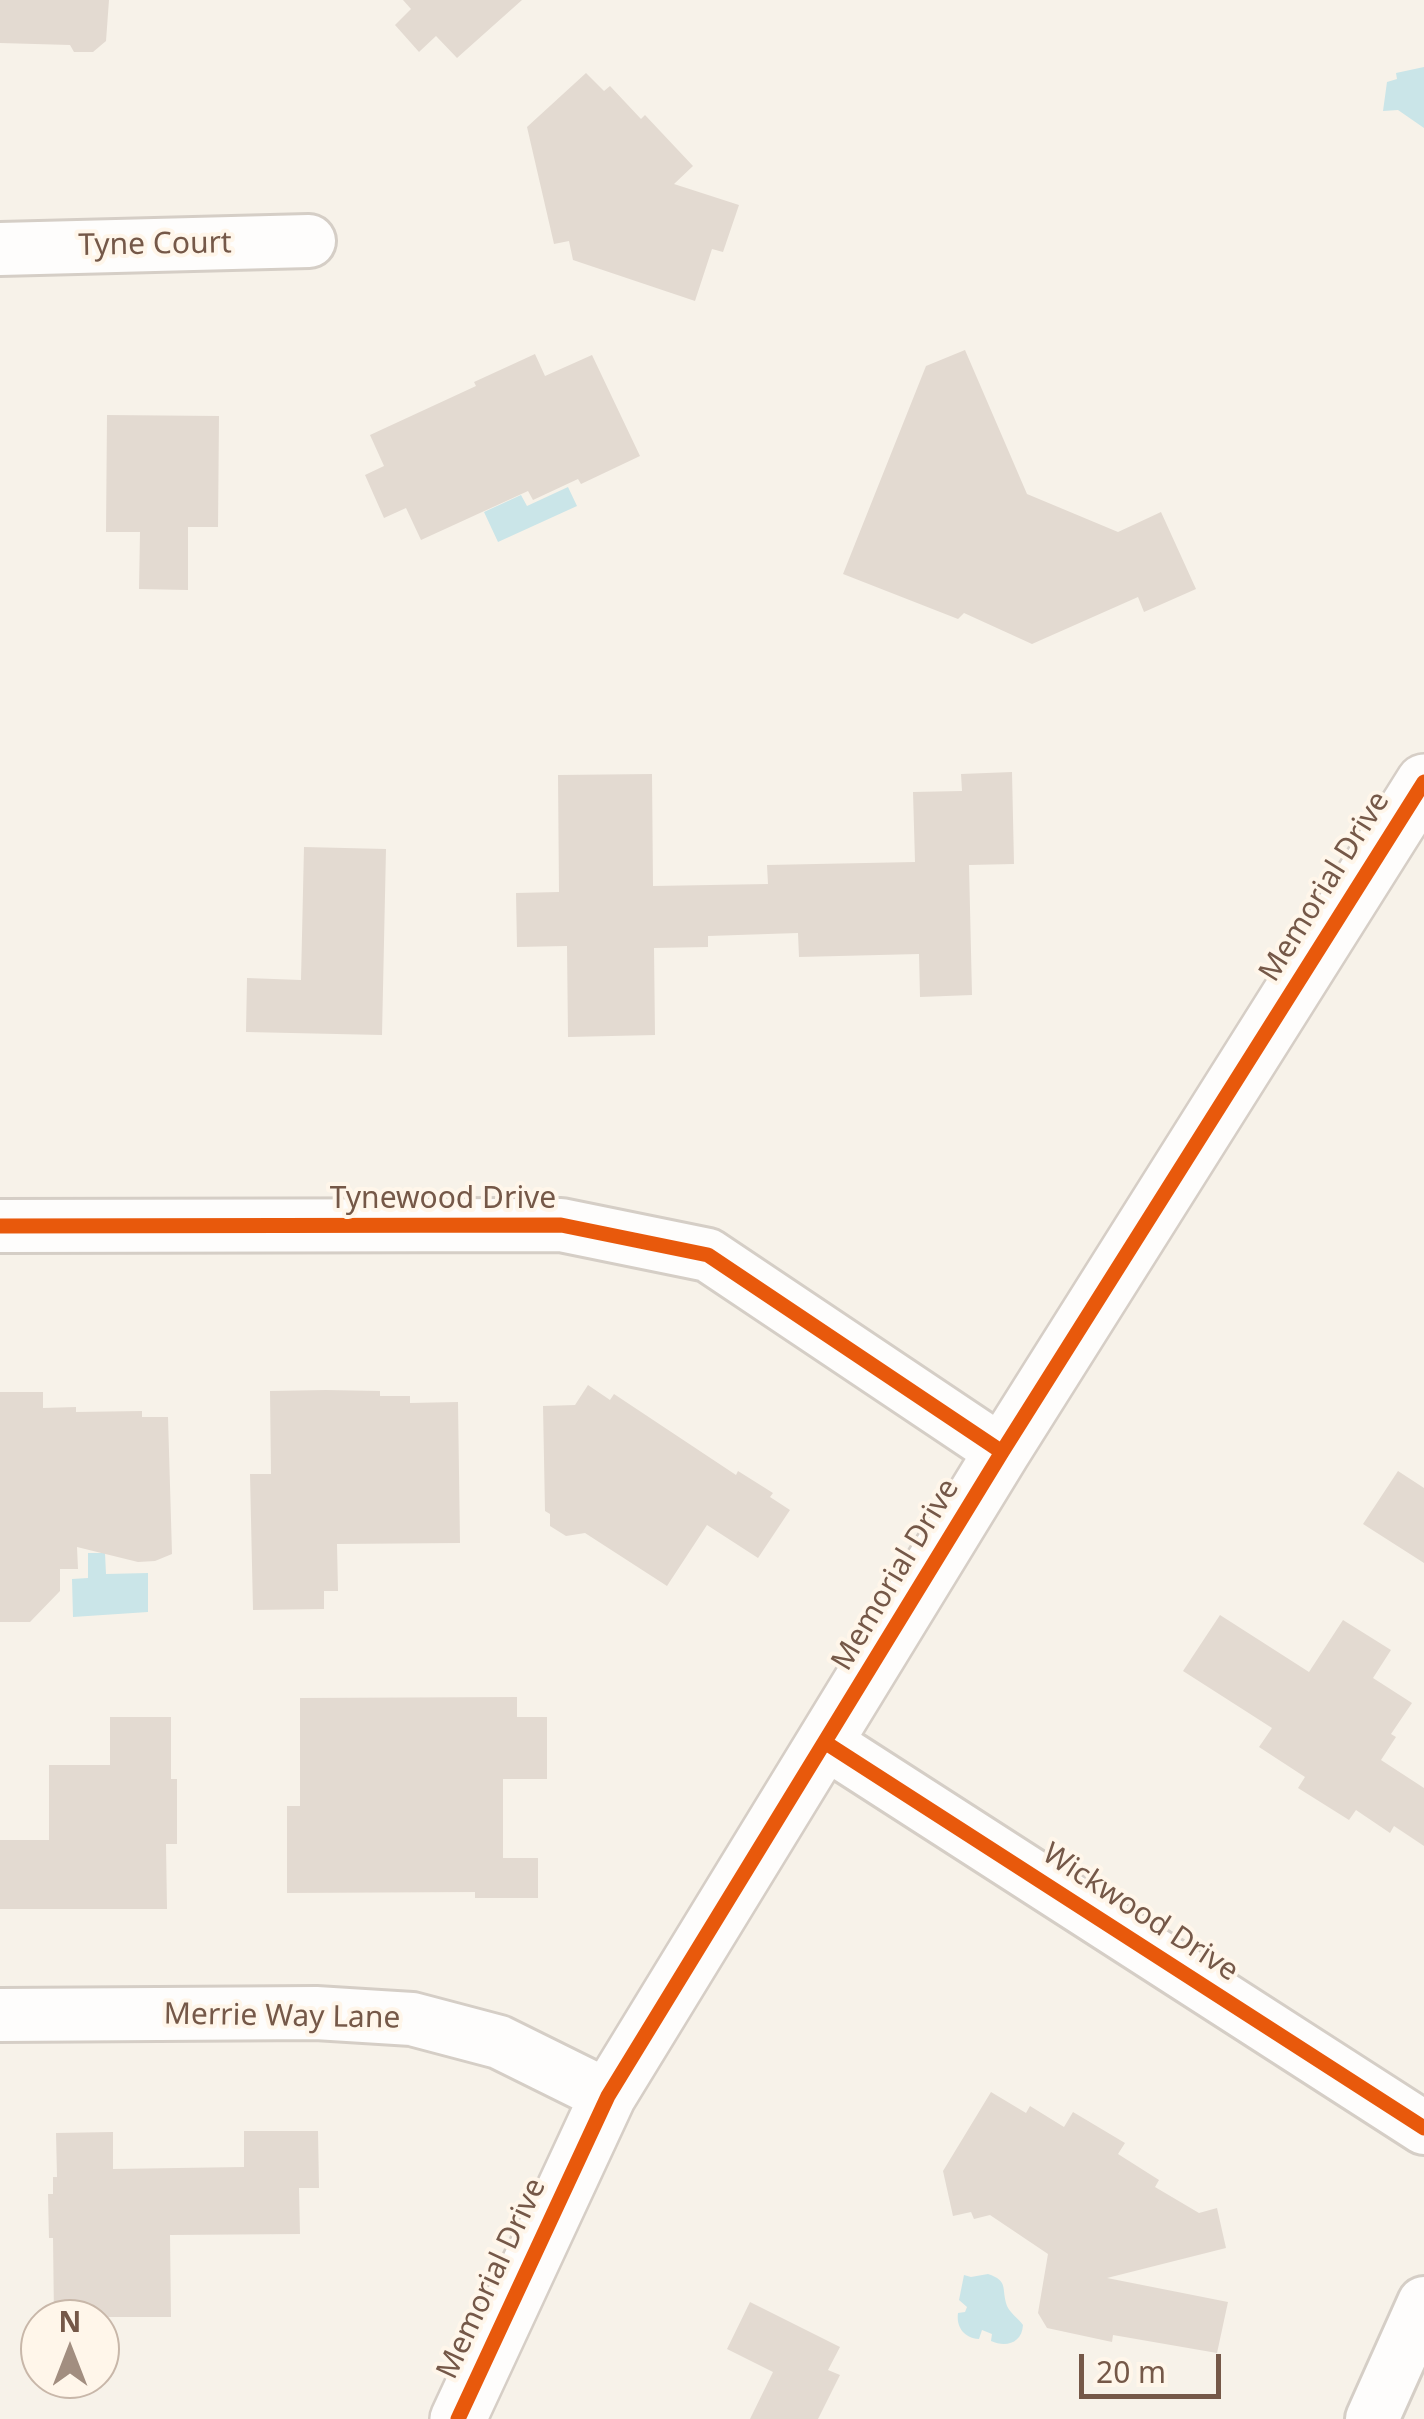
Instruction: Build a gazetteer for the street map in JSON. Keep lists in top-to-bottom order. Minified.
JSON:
{"streets":{"street":["Tyne Court","Memorial Drive","Tynewood Drive","Wickwood Drive","Merrie Way Lane"]},"crossings":[["Memorial Drive","Tynewood Drive"],["Memorial Drive","Wickwood Drive"],["Memorial Drive","Merrie Way Lane"]],"scale_bar":"20 m","north":"top"}
